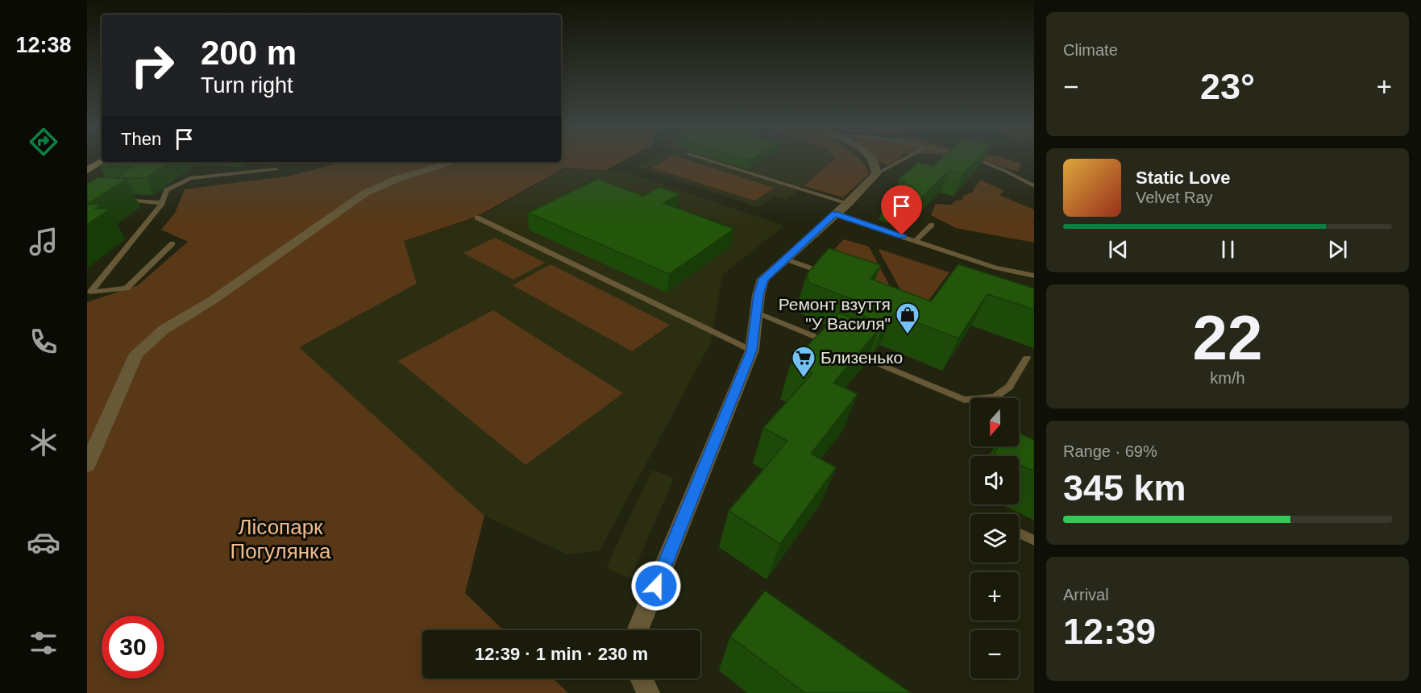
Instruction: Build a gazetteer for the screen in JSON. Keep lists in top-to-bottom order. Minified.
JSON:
{"parks":["Лісопарк Погулянка"],"places":{"shop":["Ремонт взуття \"У Василя\""],"supermarket":["Близенько"]},"north":"bottom","page":{"tabs":"12:38","tile":["Climate",["22","km/h"],["Range · 69%","345 km"],["Arrival","12:39"]],"turn":["200 m","Turn right"],"heat":["−","23°","+"],"then":"Then","song":["Static Love","Velvet Ray"],"map_buttons":["+","−"],"limit":"30","trip":"12:39 · 1 min · 230 m"}}
